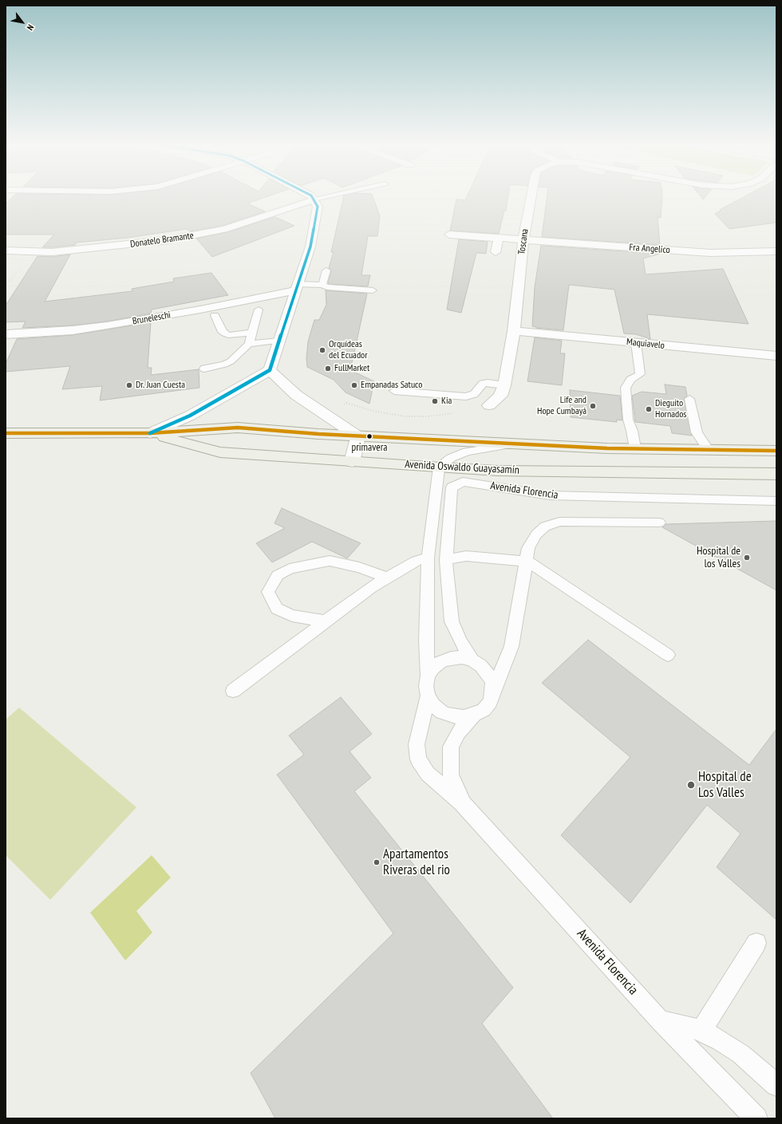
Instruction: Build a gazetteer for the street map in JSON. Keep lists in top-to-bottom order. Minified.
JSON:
{"streets":{"main road":["Avenida Oswaldo Guayasamín"],"street":["Donatelo Bramante","Toscana","Fra Angelico","Bruneleschi","Maquiavelo"],"lane":["Avenida Florencia"]},"crossings":[["Toscana","Fra Angelico"],["Toscana","Maquiavelo"],["Avenida Oswaldo Guayasamín","Avenida Florencia"]],"places":["Orquídeas del Ecuador","FullMarket","Dr. Juan Cuesta","Empanadas Satuco","Kia","Life and Hope Cumbayá","Dieguito Hornados","primavera","Hospital de los Valles","Hospital de Los Valles","Apartamentos Riveras del rio"],"north":"bottom right"}
